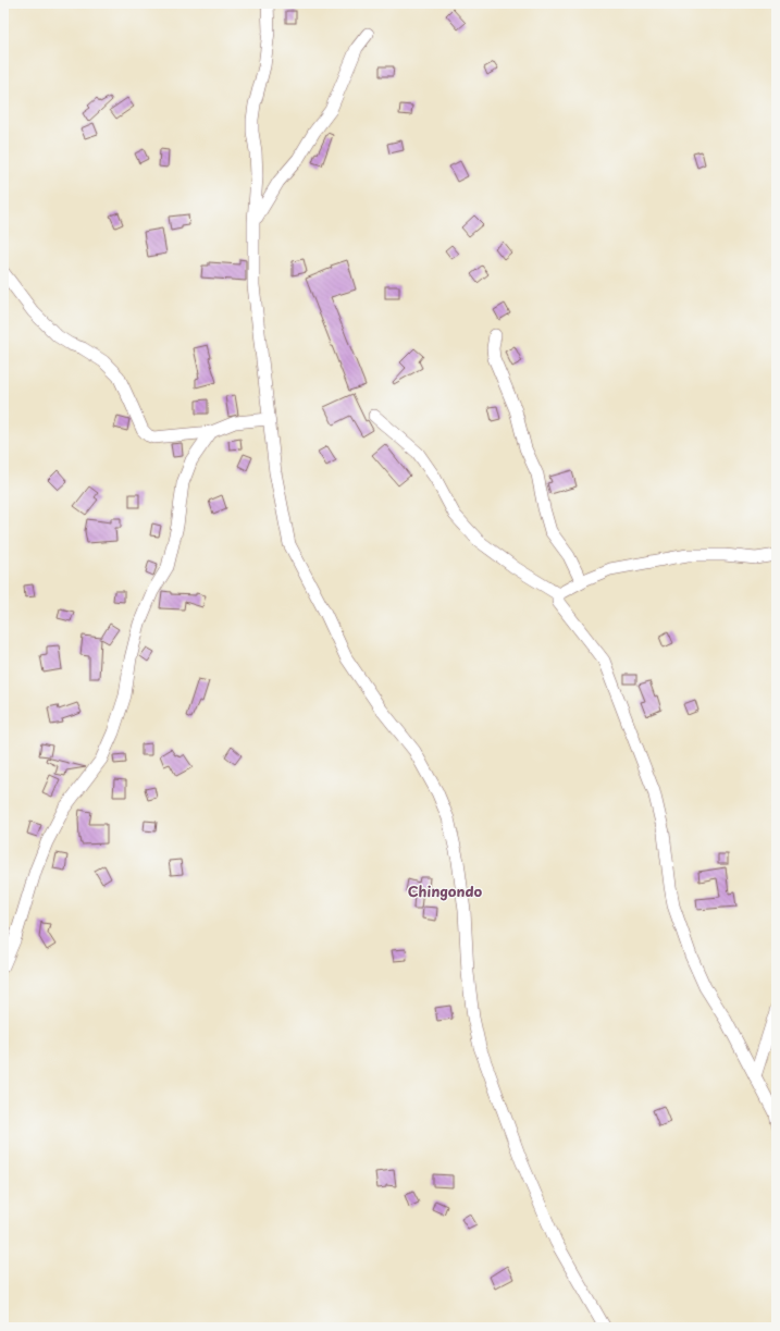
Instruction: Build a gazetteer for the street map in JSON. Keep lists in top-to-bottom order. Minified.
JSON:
{"districts":["Chingondo"]}
